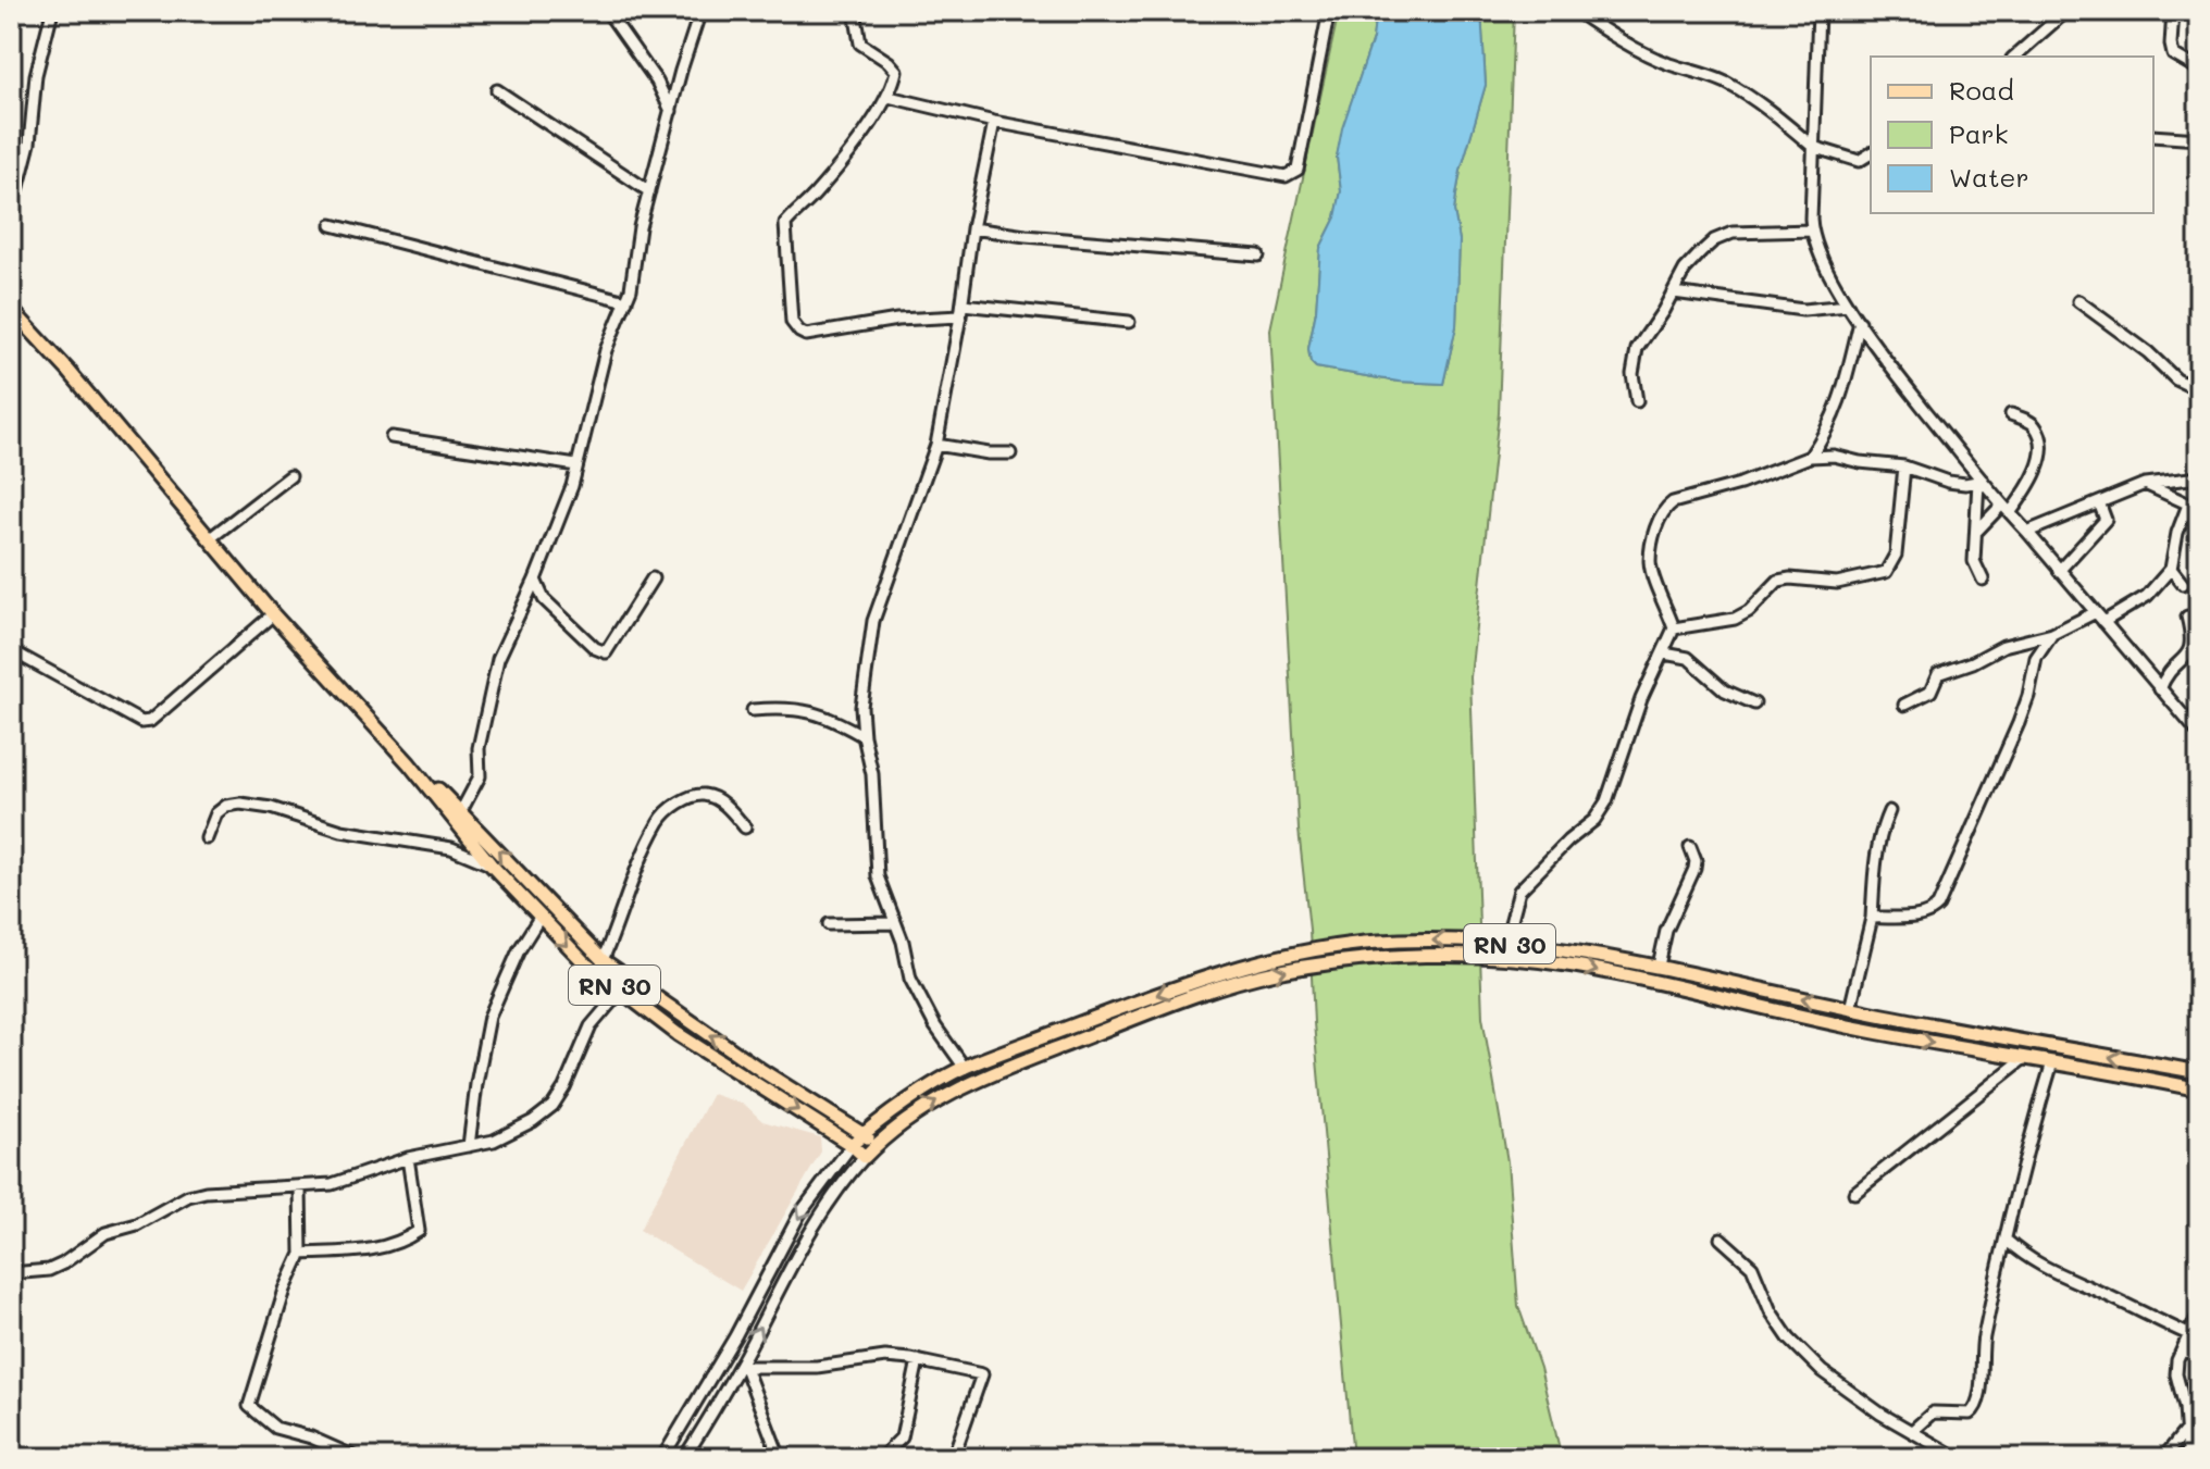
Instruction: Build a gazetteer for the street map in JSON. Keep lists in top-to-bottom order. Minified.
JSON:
{"streets":{"main road":["RN 30"]},"legend":["Road","Park","Water"]}
